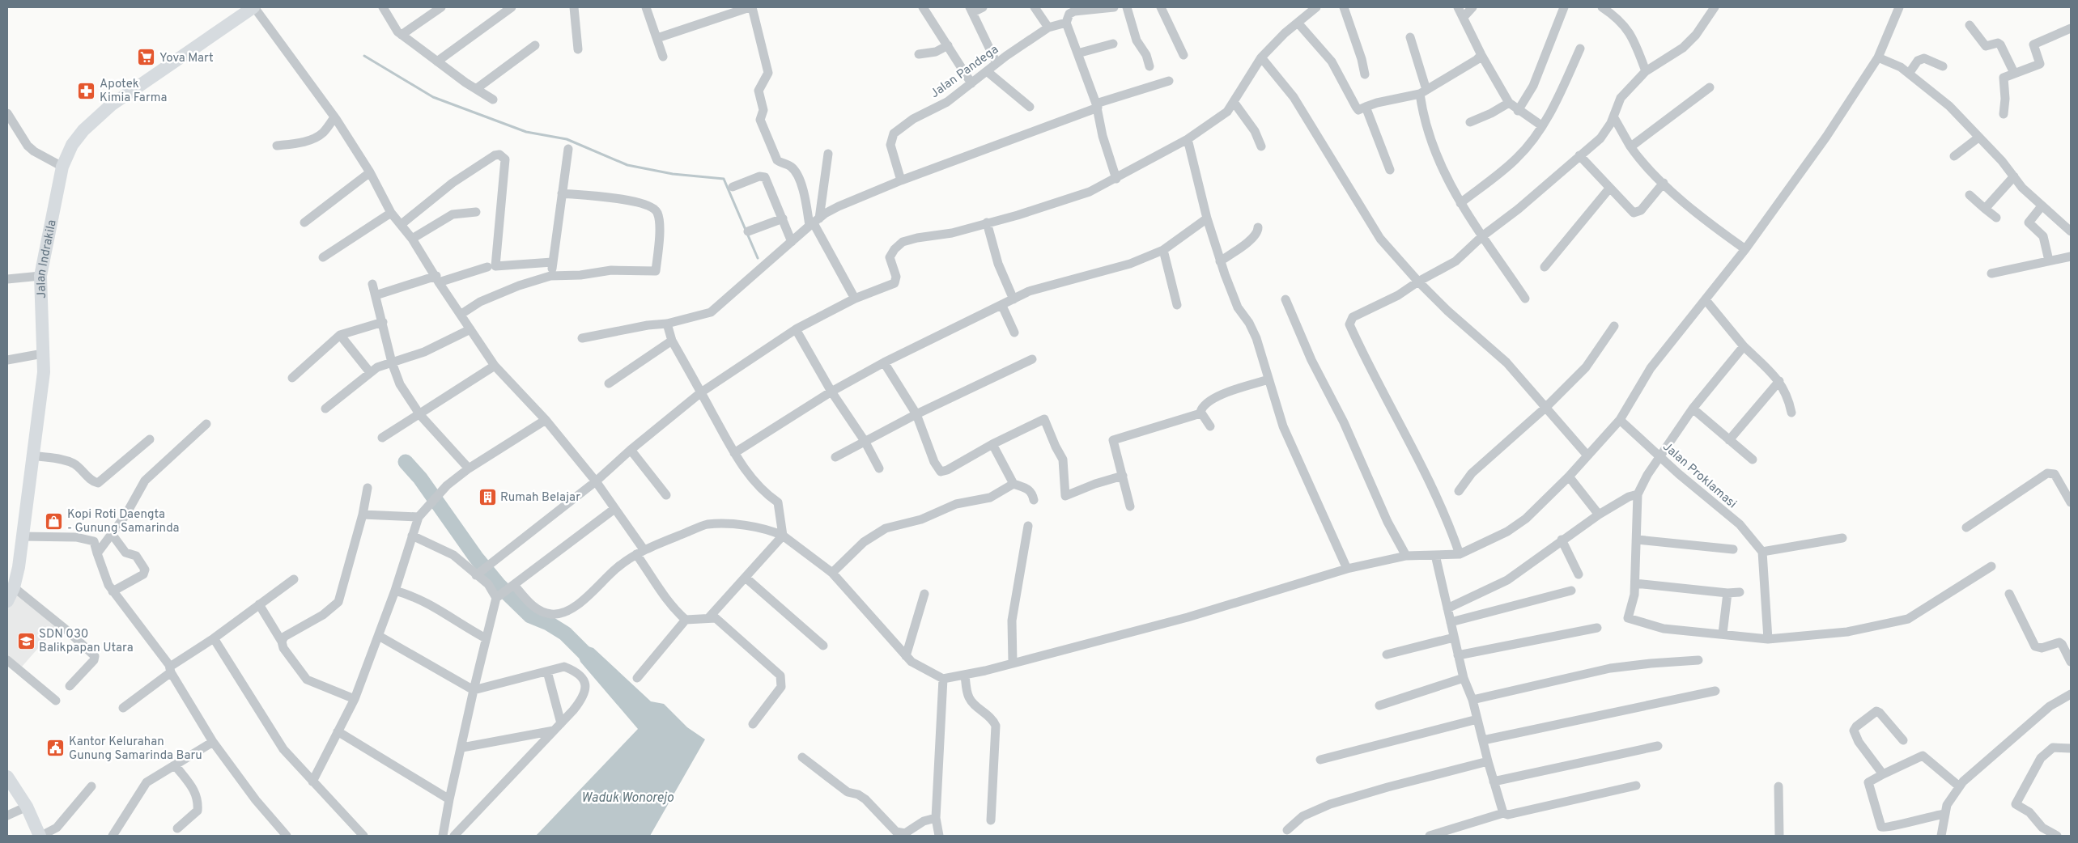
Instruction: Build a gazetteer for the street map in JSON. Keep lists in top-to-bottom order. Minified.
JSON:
{"streets":{"street":["Jalan Pandega","Jalan Indrakila","Jalan Proklamasi"]},"water":["Waduk Wonorejo"],"places":{"supermarket":["Yova Mart"],"pharmacy":["Apotek Kimia Farma"],"building":["Rumah Belajar"],"shop":["Kopi Roti Daengta - Gunung Samarinda"],"school or university":["SDN 030 Balikpapan Utara"],"public building":["Kantor Kelurahan Gunung Samarinda Baru"]}}
